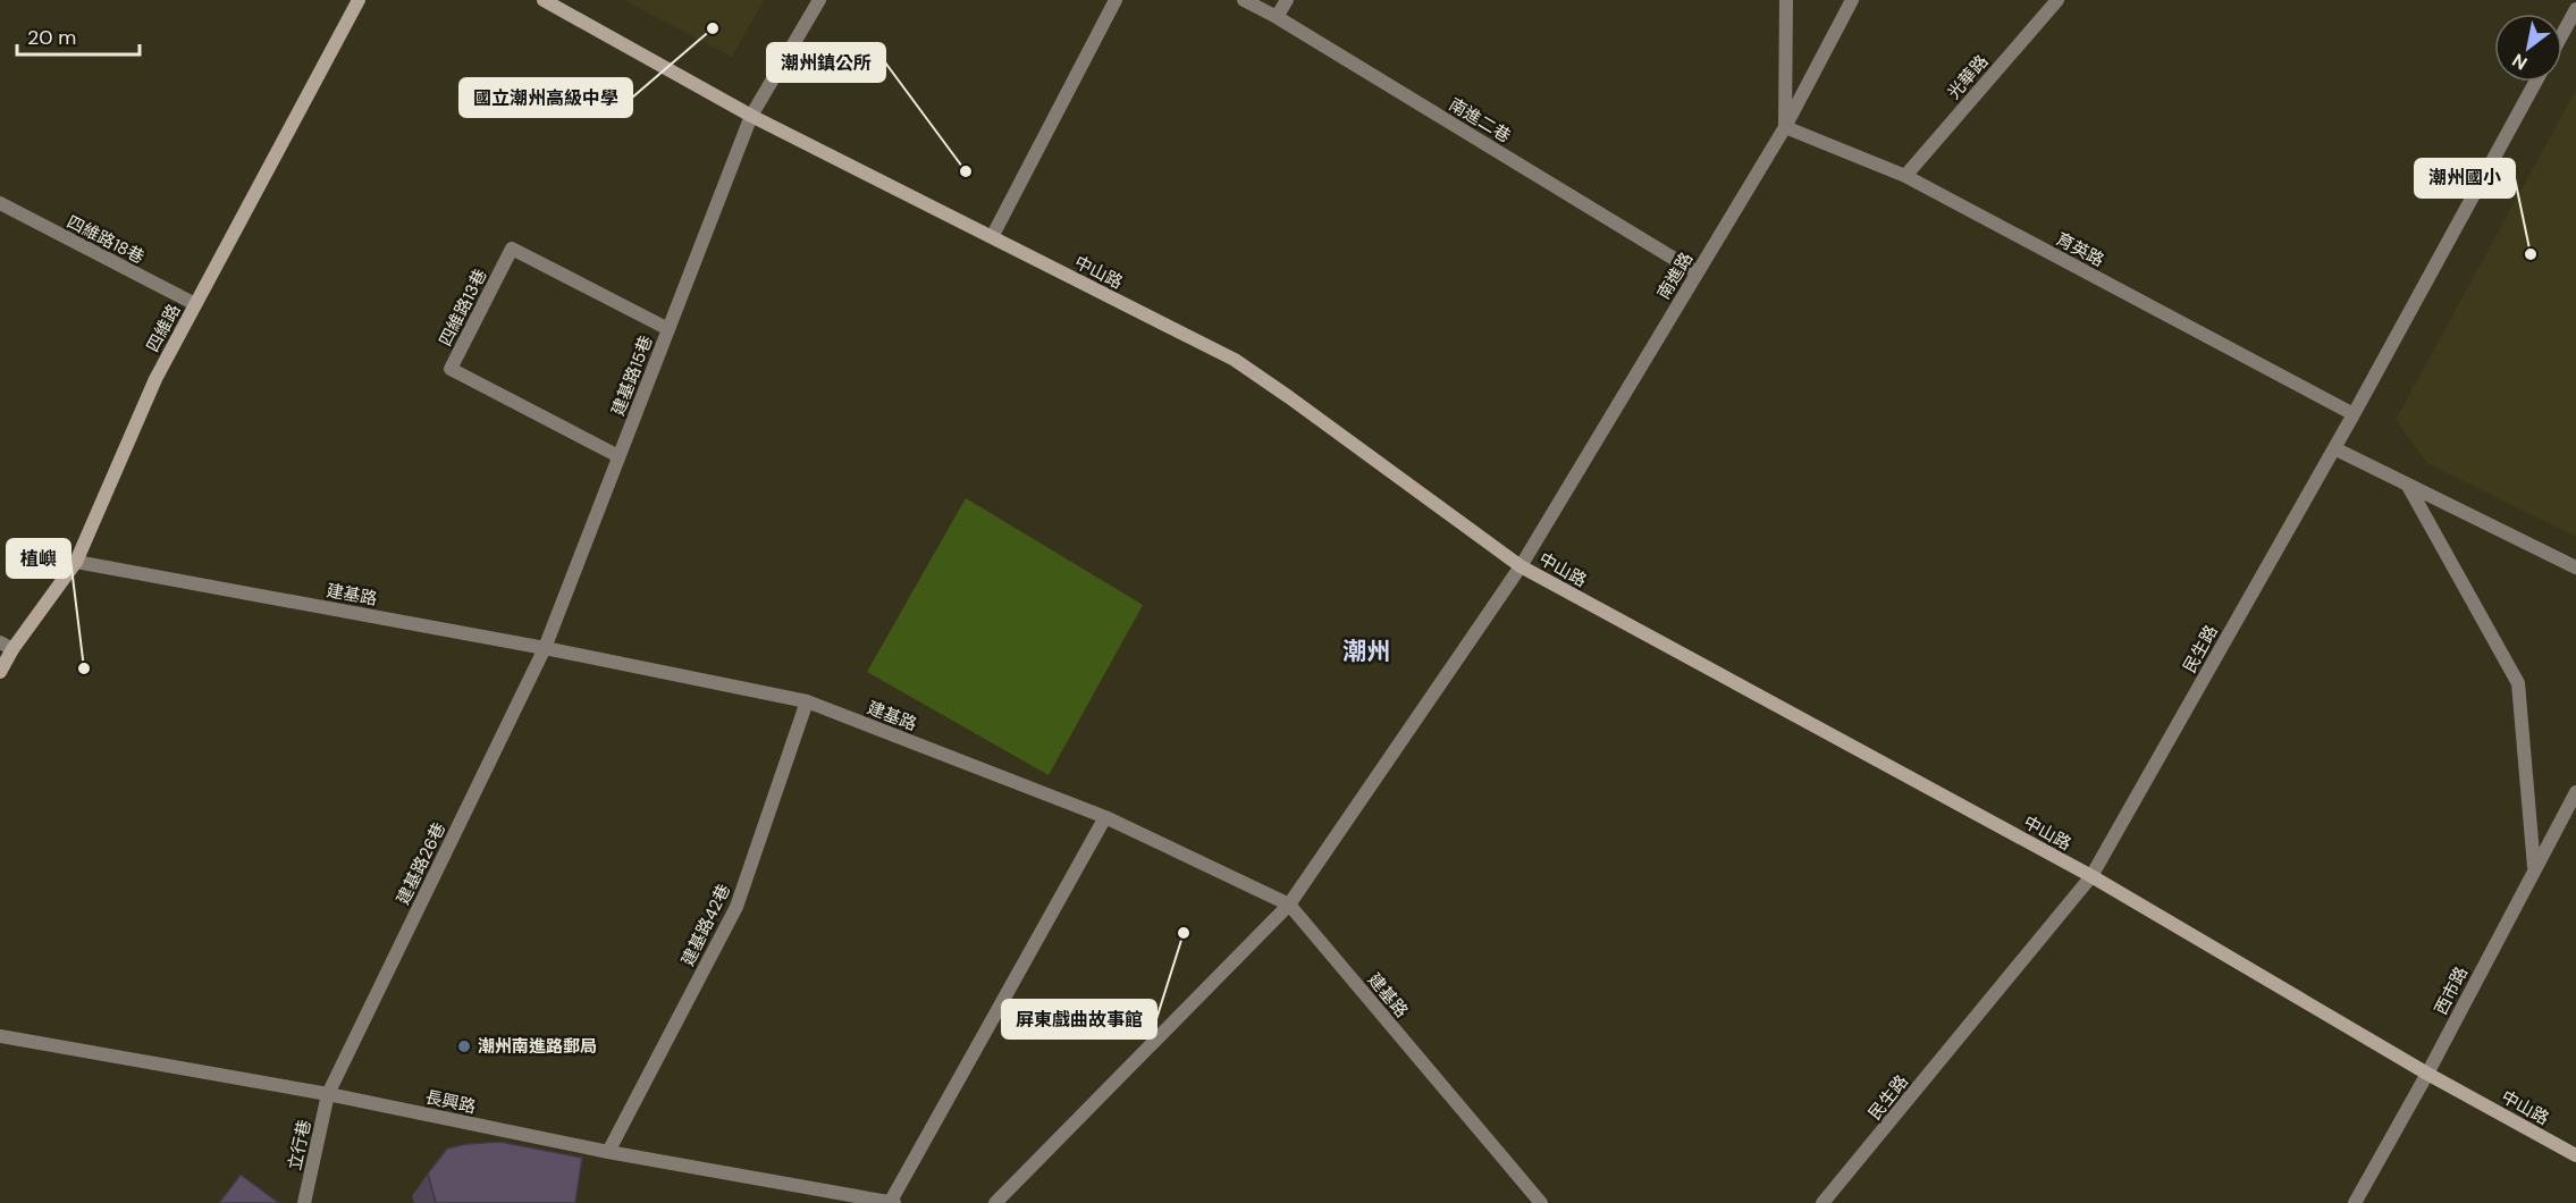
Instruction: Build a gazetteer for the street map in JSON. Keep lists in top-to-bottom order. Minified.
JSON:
{"streets":{"main road":["中山路","四維路"],"street":["光華路","南進二巷","四維路18巷","育英路","南進路","四維路13巷","建基路15巷","建基路","民生路","建基路26巷","建基路42巷","西市路","長興路","立行巷"]},"crossings":[["光華路","育英路"],["南進二巷","南進路"],["四維路18巷","四維路"],["育英路","南進路"],["育英路","民生路"],["中山路","南進路"],["中山路","建基路15巷"],["中山路","民生路"],["中山路","西市路"],["南進路","建基路"],["四維路13巷","建基路15巷"],["四維路","建基路"],["建基路15巷","建基路"],["建基路15巷","建基路26巷"],["建基路","建基路26巷"],["建基路","建基路42巷"],["建基路26巷","長興路"],["建基路26巷","立行巷"],["建基路42巷","長興路"],["長興路","立行巷"]],"districts":["潮州"],"places":["國立潮州高級中學","潮州鎮公所","潮州國小","植嶼","屏東戲曲故事館","潮州南進路郵局"],"scale_bar":"20 m","north":"bottom left"}
